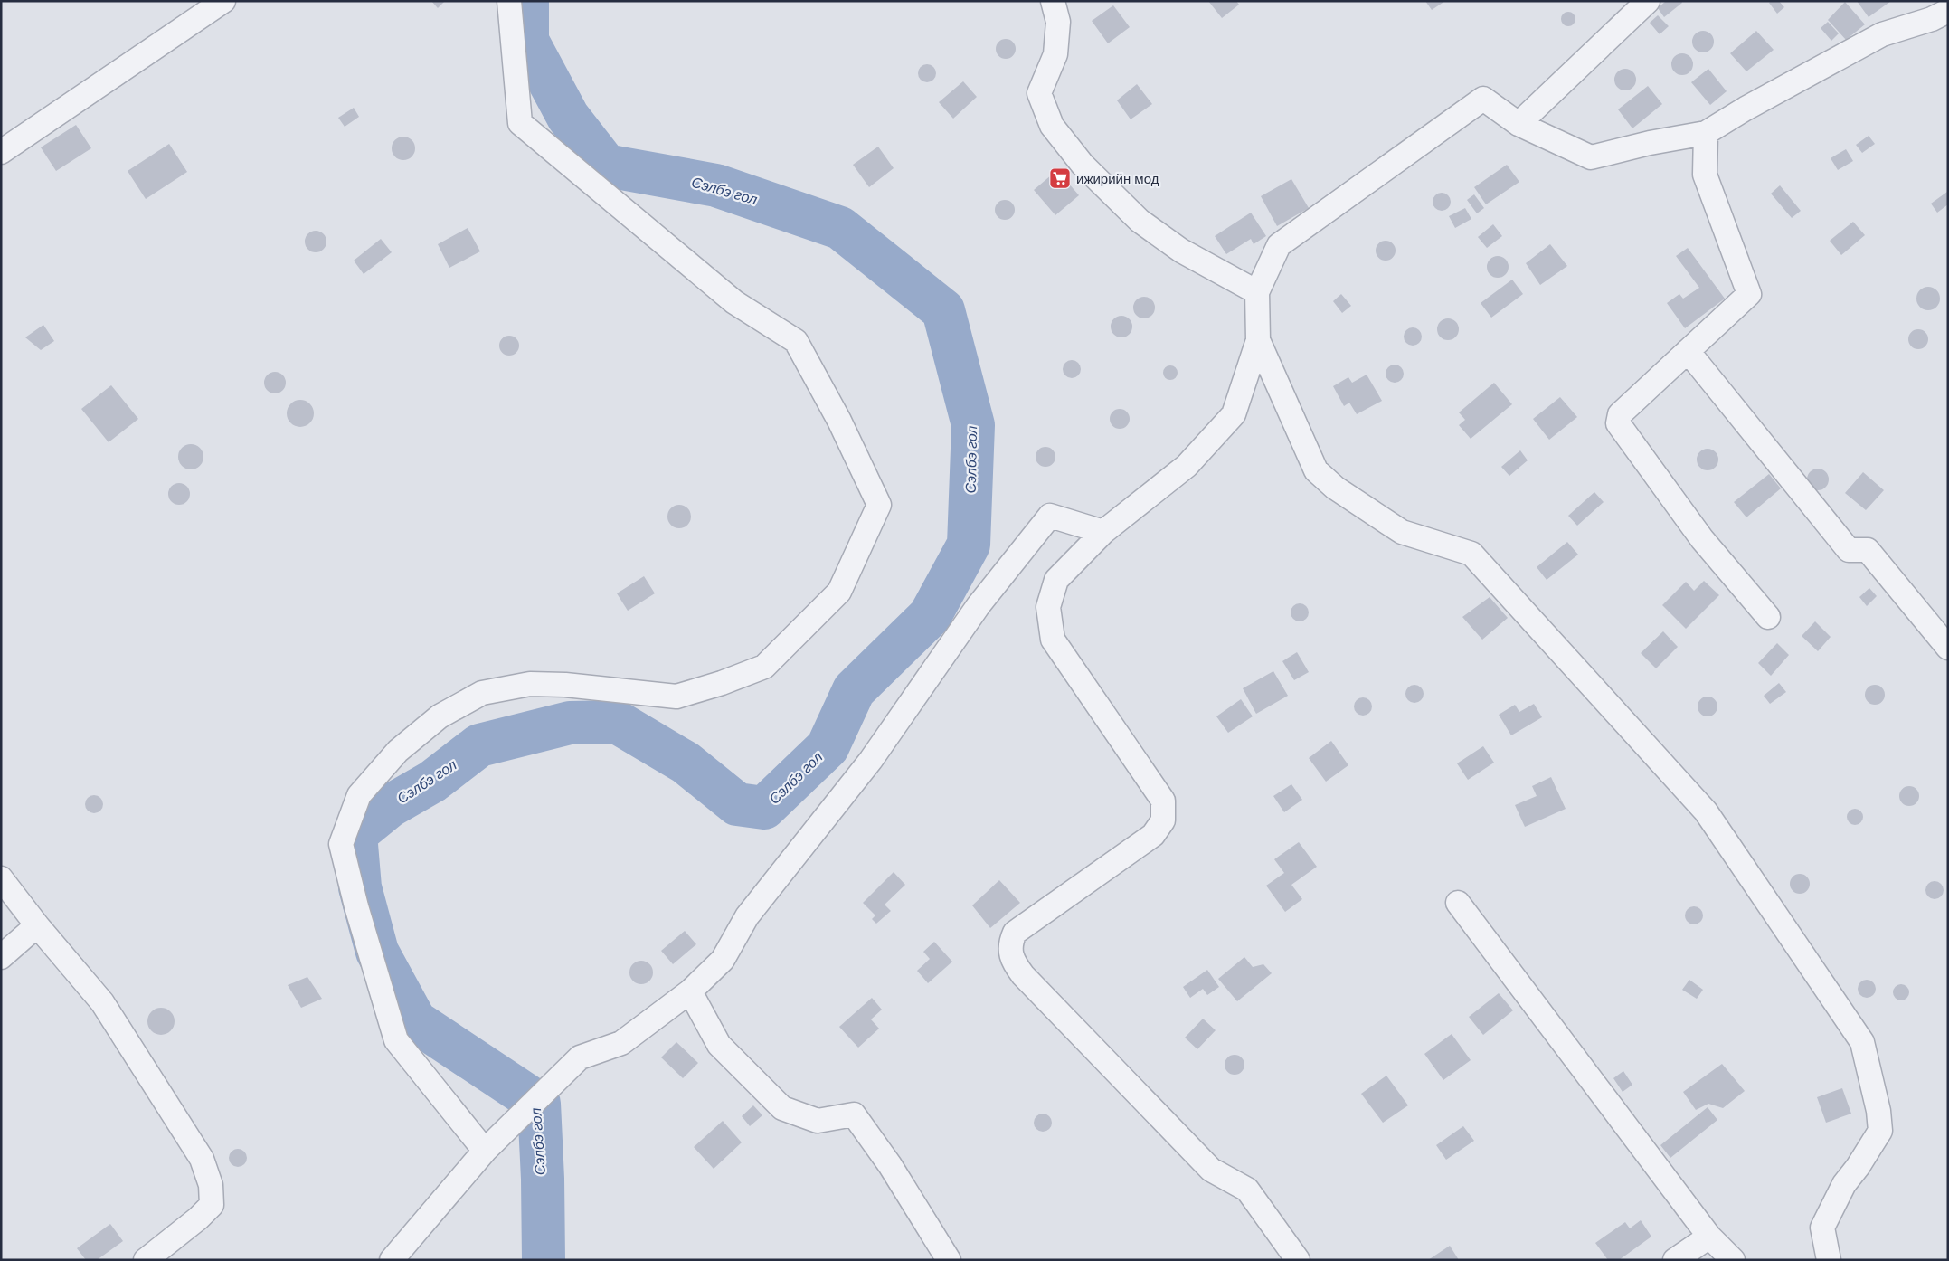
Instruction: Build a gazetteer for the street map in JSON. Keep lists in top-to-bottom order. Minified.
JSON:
{"water":["Сэлбэ гол"],"places":{"supermarket":["ижирийн мод"]}}
